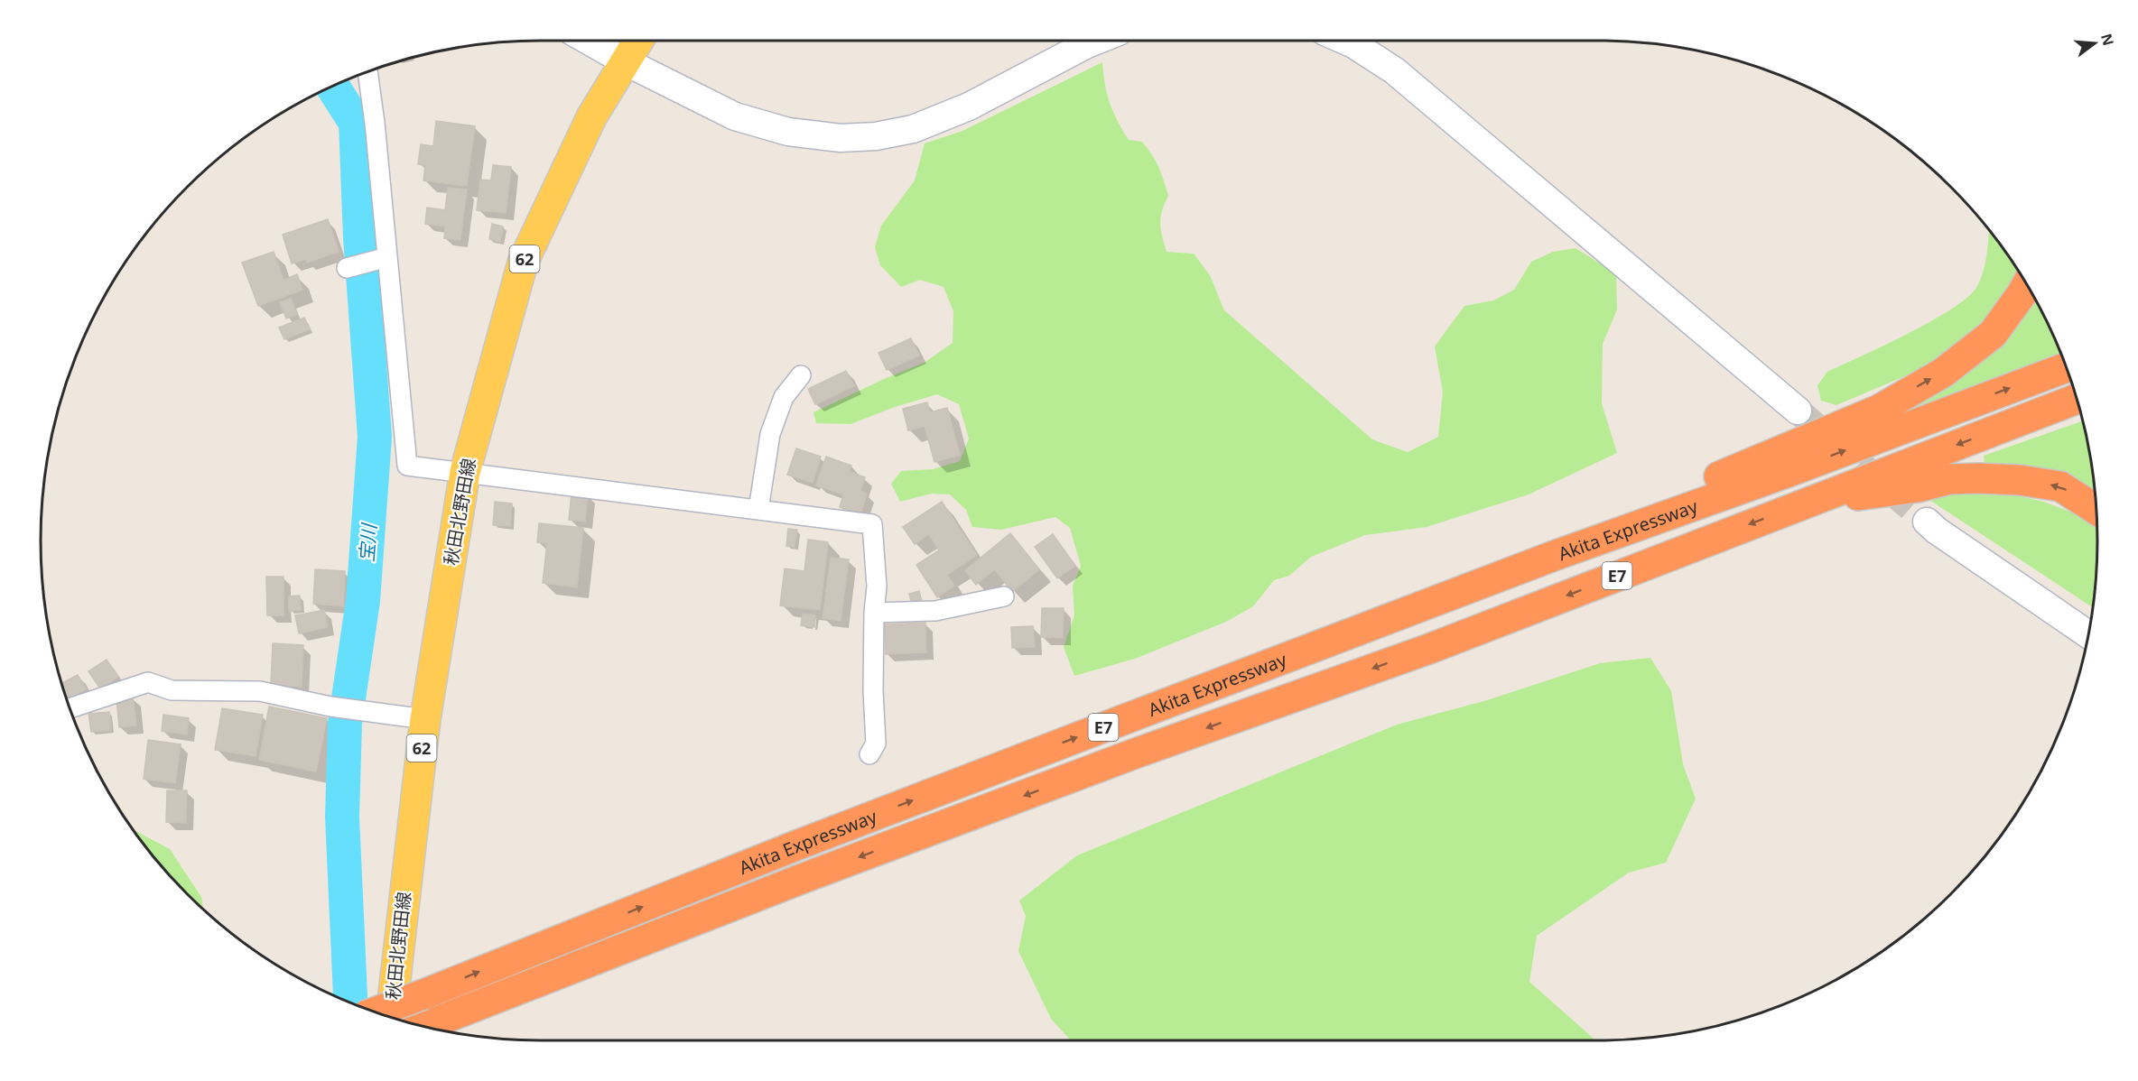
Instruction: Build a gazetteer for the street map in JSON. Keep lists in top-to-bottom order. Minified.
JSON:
{"streets":{"highway":["Akita Expressway","E7"],"main road":["62","秋田北野田線"]},"water":["宝川"],"north":"right"}
